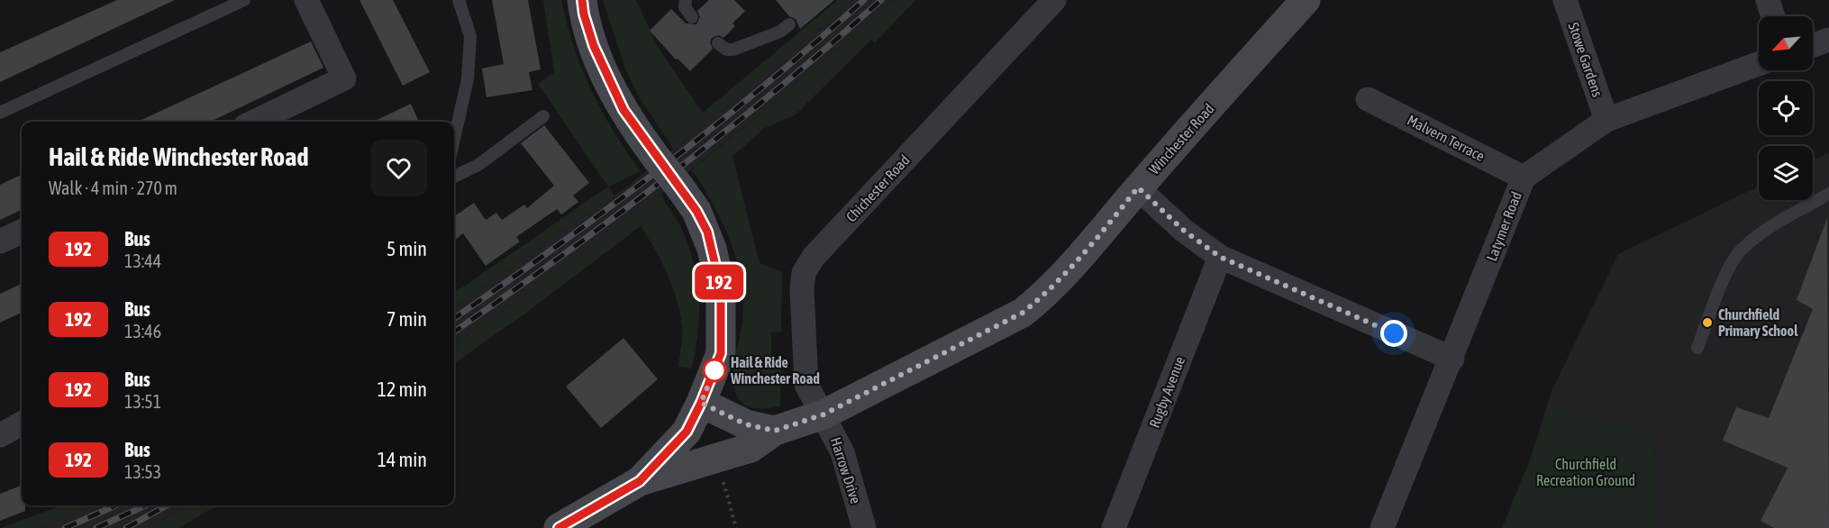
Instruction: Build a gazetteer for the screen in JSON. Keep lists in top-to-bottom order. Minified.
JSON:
{"streets":{"street":["Stowe Gardens","Malvern Terrace","Winchester Road","Chichester Road","Latymer Road","Rugby Avenue","Harrow Drive"]},"crossings":[["Stowe Gardens","Latymer Road"],["Malvern Terrace","Latymer Road"],["Winchester Road","Chichester Road"],["Winchester Road","Harrow Drive"],["Chichester Road","Harrow Drive"]],"parks":["Churchfield Recreation Ground"],"places":["Churchfield Primary School","Hail & Ride Winchester Road"],"lines":["bus line 192"],"north":"bottom left","page":{"on_map":"192","heading":["Hail & Ride Winchester Road","Walk · 4 min · 270 m"],"list":[{"mark":"192","name":"Bus","note":"13:44","value":"5 min"},{"mark":"192","name":"Bus","note":"13:46","value":"7 min"},{"mark":"192","name":"Bus","note":"13:51","value":"12 min"},{"mark":"192","name":"Bus","note":"13:53","value":"14 min"}]}}
